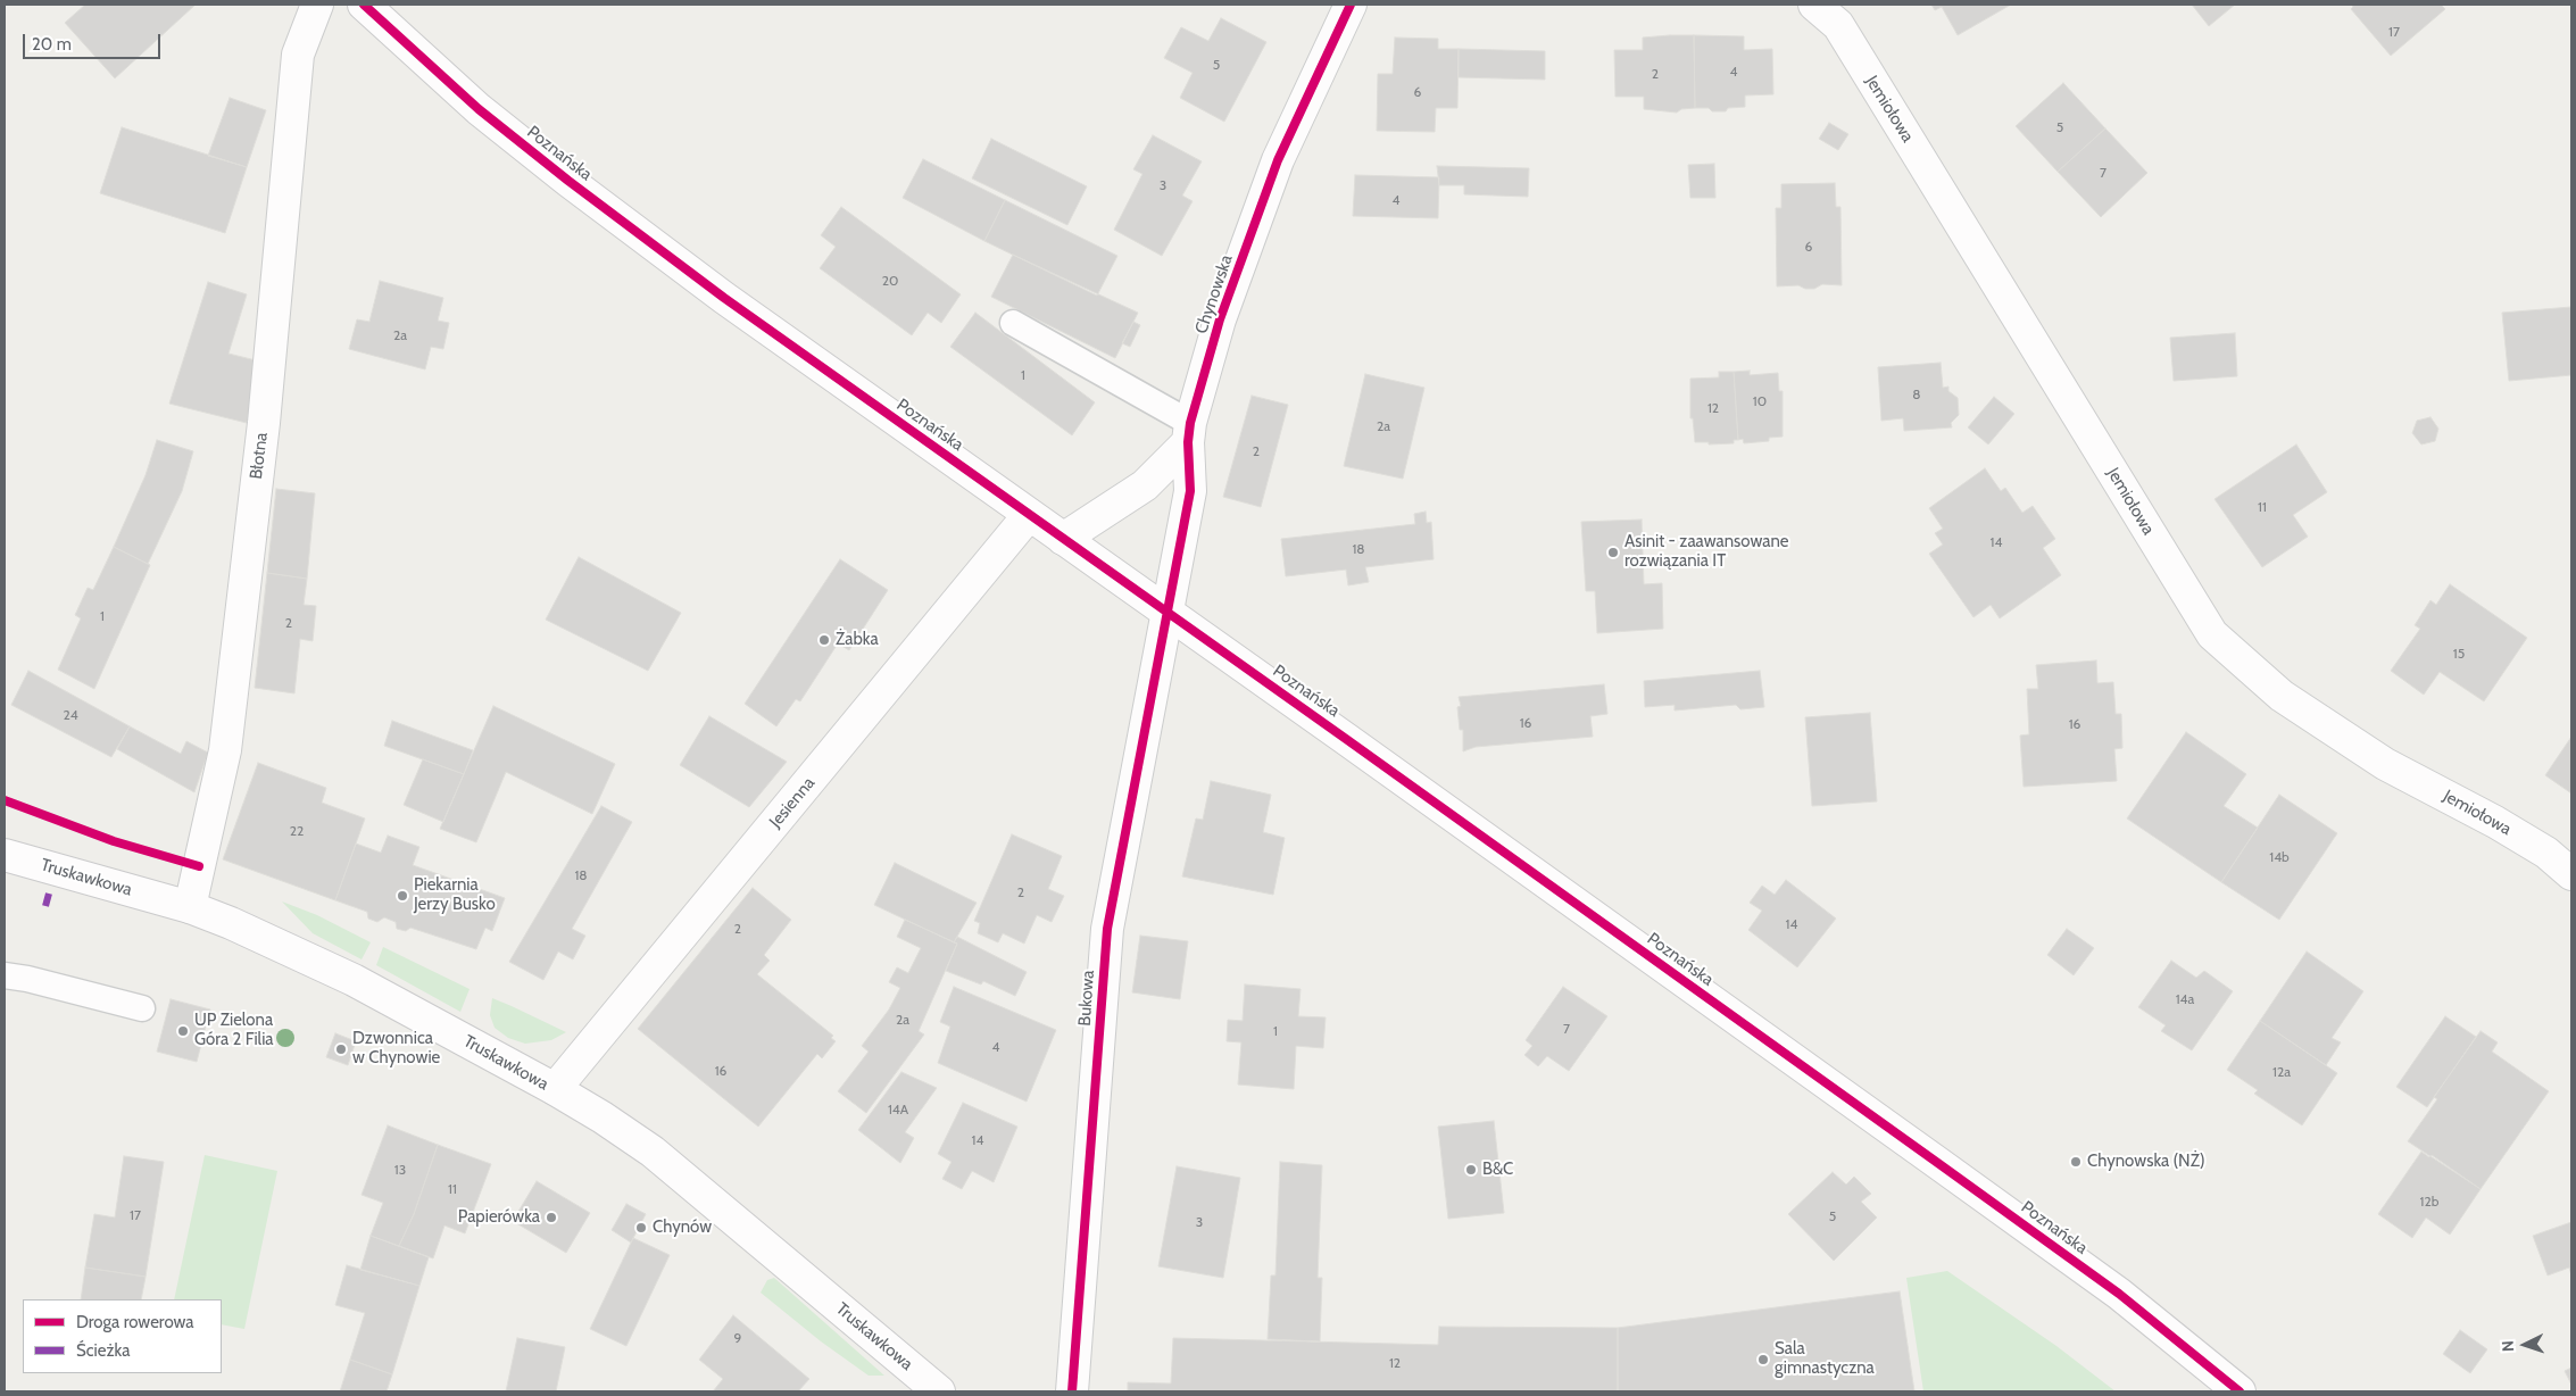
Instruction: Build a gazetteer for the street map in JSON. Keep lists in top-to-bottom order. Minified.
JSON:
{"streets":{"street":["Jemiołowa","Poznańska","Chynowska","Błotna","Jesienna","Truskawkowa","Bukowa"]},"crossings":[["Poznańska","Chynowska"],["Poznańska","Jesienna"],["Poznańska","Bukowa"],["Chynowska","Bukowa"],["Błotna","Truskawkowa"],["Jesienna","Truskawkowa"]],"places":["Asinit - zaawansowane rozwiązania IT","Żabka","Piekarnia Jerzy Busko","UP Zielona Góra 2 Filia","Dzwonnica w Chynowie","Chynowska (NŻ)","B&C","Papierówka","Chynów","Sala gimnastyczna"],"house_numbers":["17","5","4","2","6","5","7","3","4","6","20","2a","1","8","10","12","2a","2","11","14","18","1","2","15","24","16","16","22","14b","18","2","14","2","14a","2a","7","1","4","16","12a","14A","14","13","11","12b","17","5","3","9","12"],"legend":["Droga rowerowa","Ścieżka"],"scale_bar":"20 m","north":"left"}
